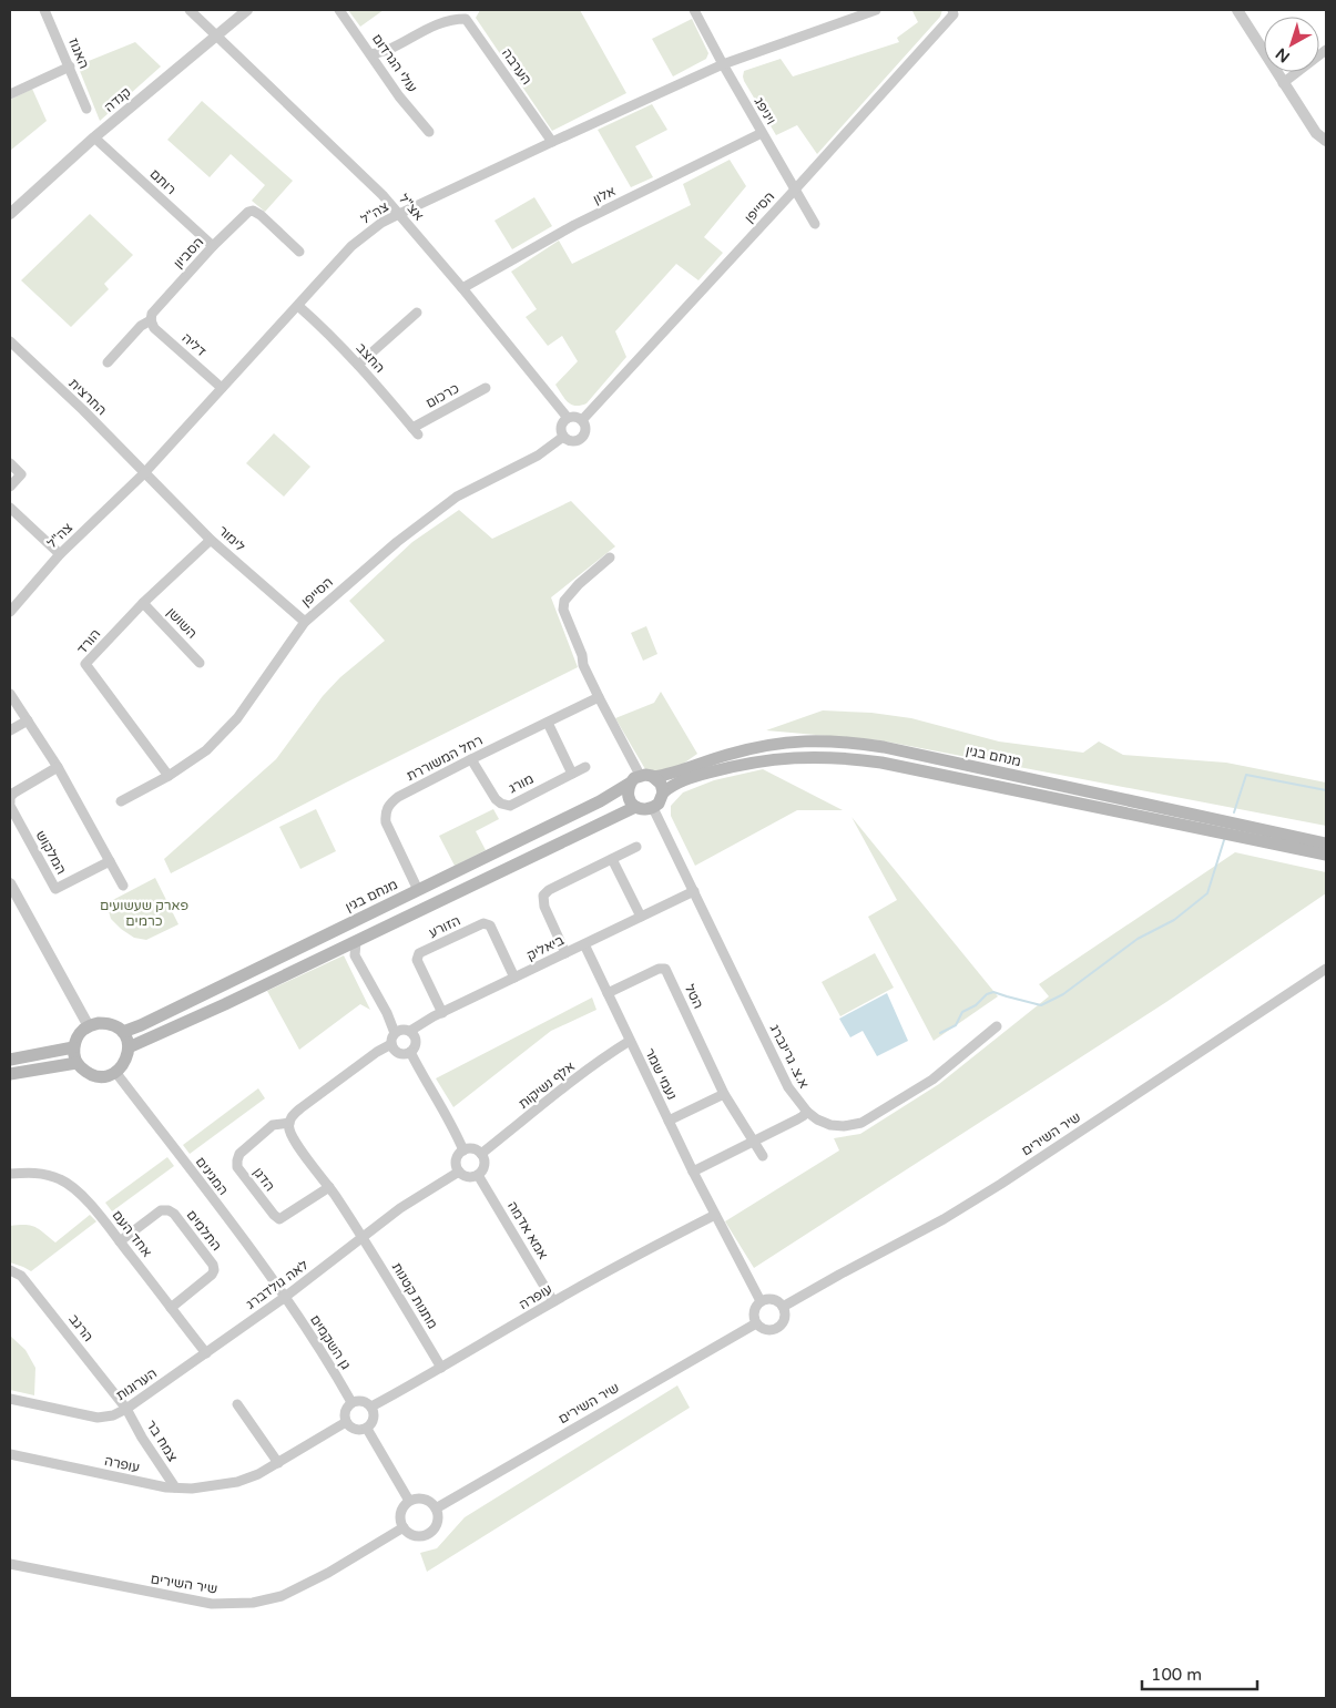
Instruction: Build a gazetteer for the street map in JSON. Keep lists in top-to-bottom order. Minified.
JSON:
{"streets":{"main road":["מנחם בגין"],"street":["האגוז","עולי הגרדום","הערבה","קנדה","ויניפג","רותם","אלון","אצ\"ל","הסייפן","צה\"ל","הסביון","דליה","החצב","כרכום","החרצית","לימור","השושן","הורד","רחל המשוררת","מורג","המלקוש","הזורע","ביאליק","הטל","א.צ. גרינברג","נעמי שמר","אלף נשיקות","שיר השירים","המגינים","הדגן","התלמים","אמא אדמה","אחד העם","לאה גולדברג","מתנות קטנות","עופרה","הרגב","גן השקמים","הערוגות","צמח בר"]},"crossings":[["עולי הגרדום","הערבה"],["הערבה","צה\"ל"],["קנדה","רותם"],["קנדה","אצ\"ל"],["ויניפג","אלון"],["ויניפג","הסייפן"],["ויניפג","צה\"ל"],["רותם","הסביון"],["אלון","אצ\"ל"],["אצ\"ל","הסייפן"],["אצ\"ל","צה\"ל"],["הסייפן","לימור"],["הסייפן","הורד"],["צה\"ל","דליה"],["צה\"ל","החצב"],["צה\"ל","החרצית"],["צה\"ל","לימור"],["הסביון","דליה"],["החצב","כרכום"],["החרצית","לימור"],["לימור","הורד"],["השושן","הורד"],["מנחם בגין","רחל המשוררת"],["מנחם בגין","א.צ. גרינברג"],["מנחם בגין","המגינים"],["רחל המשוררת","מורג"],["הזורע","ביאליק"],["ביאליק","א.צ. גרינברג"],["ביאליק","נעמי שמר"],["הטל","נעמי שמר"],["נעמי שמר","אלף נשיקות"],["נעמי שמר","שיר השירים"],["נעמי שמר","עופרה"],["אלף נשיקות","אמא אדמה"],["המגינים","לאה גולדברג"],["המגינים","גן השקמים"],["התלמים","אחד העם"],["אמא אדמה","עופרה"],["אחד העם","לאה גולדברג"],["אחד העם","הערוגות"],["לאה גולדברג","מתנות קטנות"],["לאה גולדברג","גן השקמים"],["לאה גולדברג","הערוגות"],["מתנות קטנות","עופרה"],["עופרה","גן השקמים"],["עופרה","צמח בר"],["הרגב","הערוגות"],["הרגב","צמח בר"],["הערוגות","צמח בר"]],"parks":["פארק שעשועים כרמים"],"scale_bar":"100 m","north":"bottom left"}
